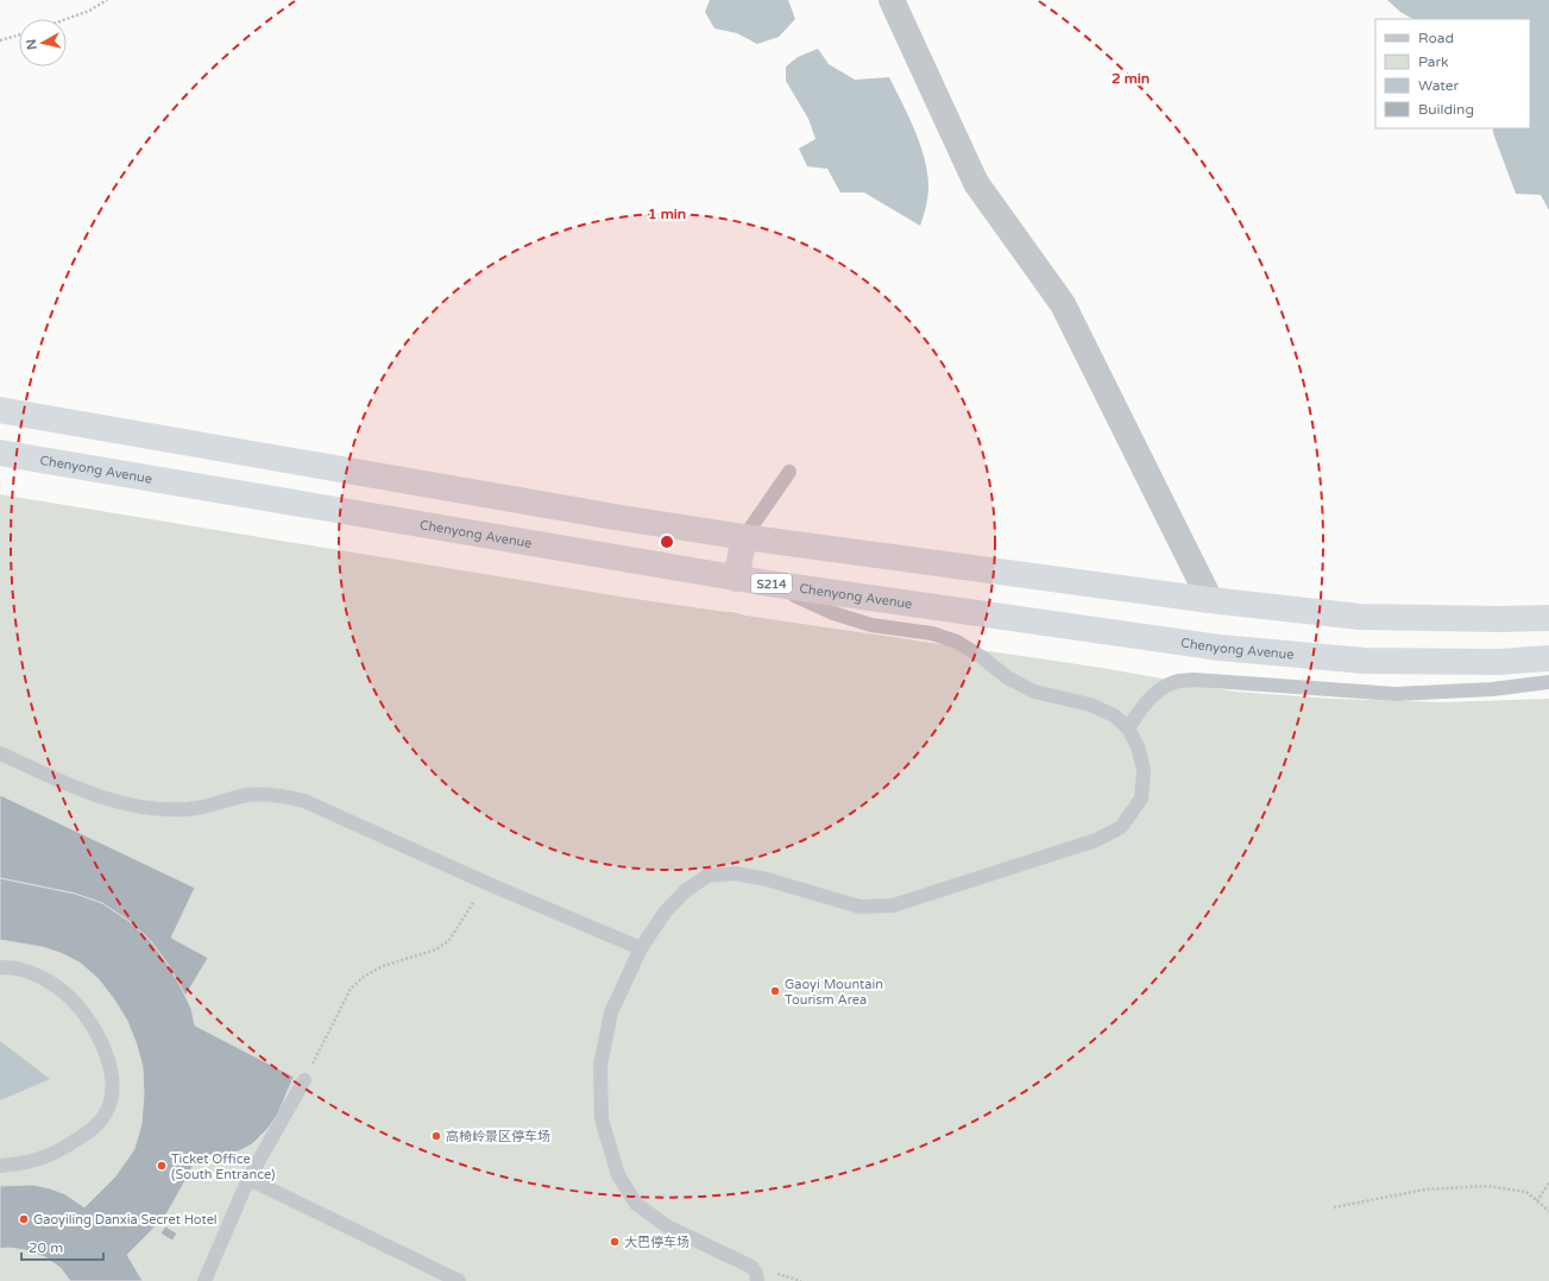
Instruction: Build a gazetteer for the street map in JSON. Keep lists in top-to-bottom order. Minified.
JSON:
{"streets":{"highway":["Chenyong Avenue","S214"]},"places":["Gaoyi Mountain Tourism Area","高椅岭景区停车场","Ticket Office (South Entrance)","Gaoyiling Danxia Secret Hotel","大巴停车场"],"legend":["Road","Park","Water","Building"],"scale_bar":"20 m","north":"left","rings":["2 min","1 min"]}
